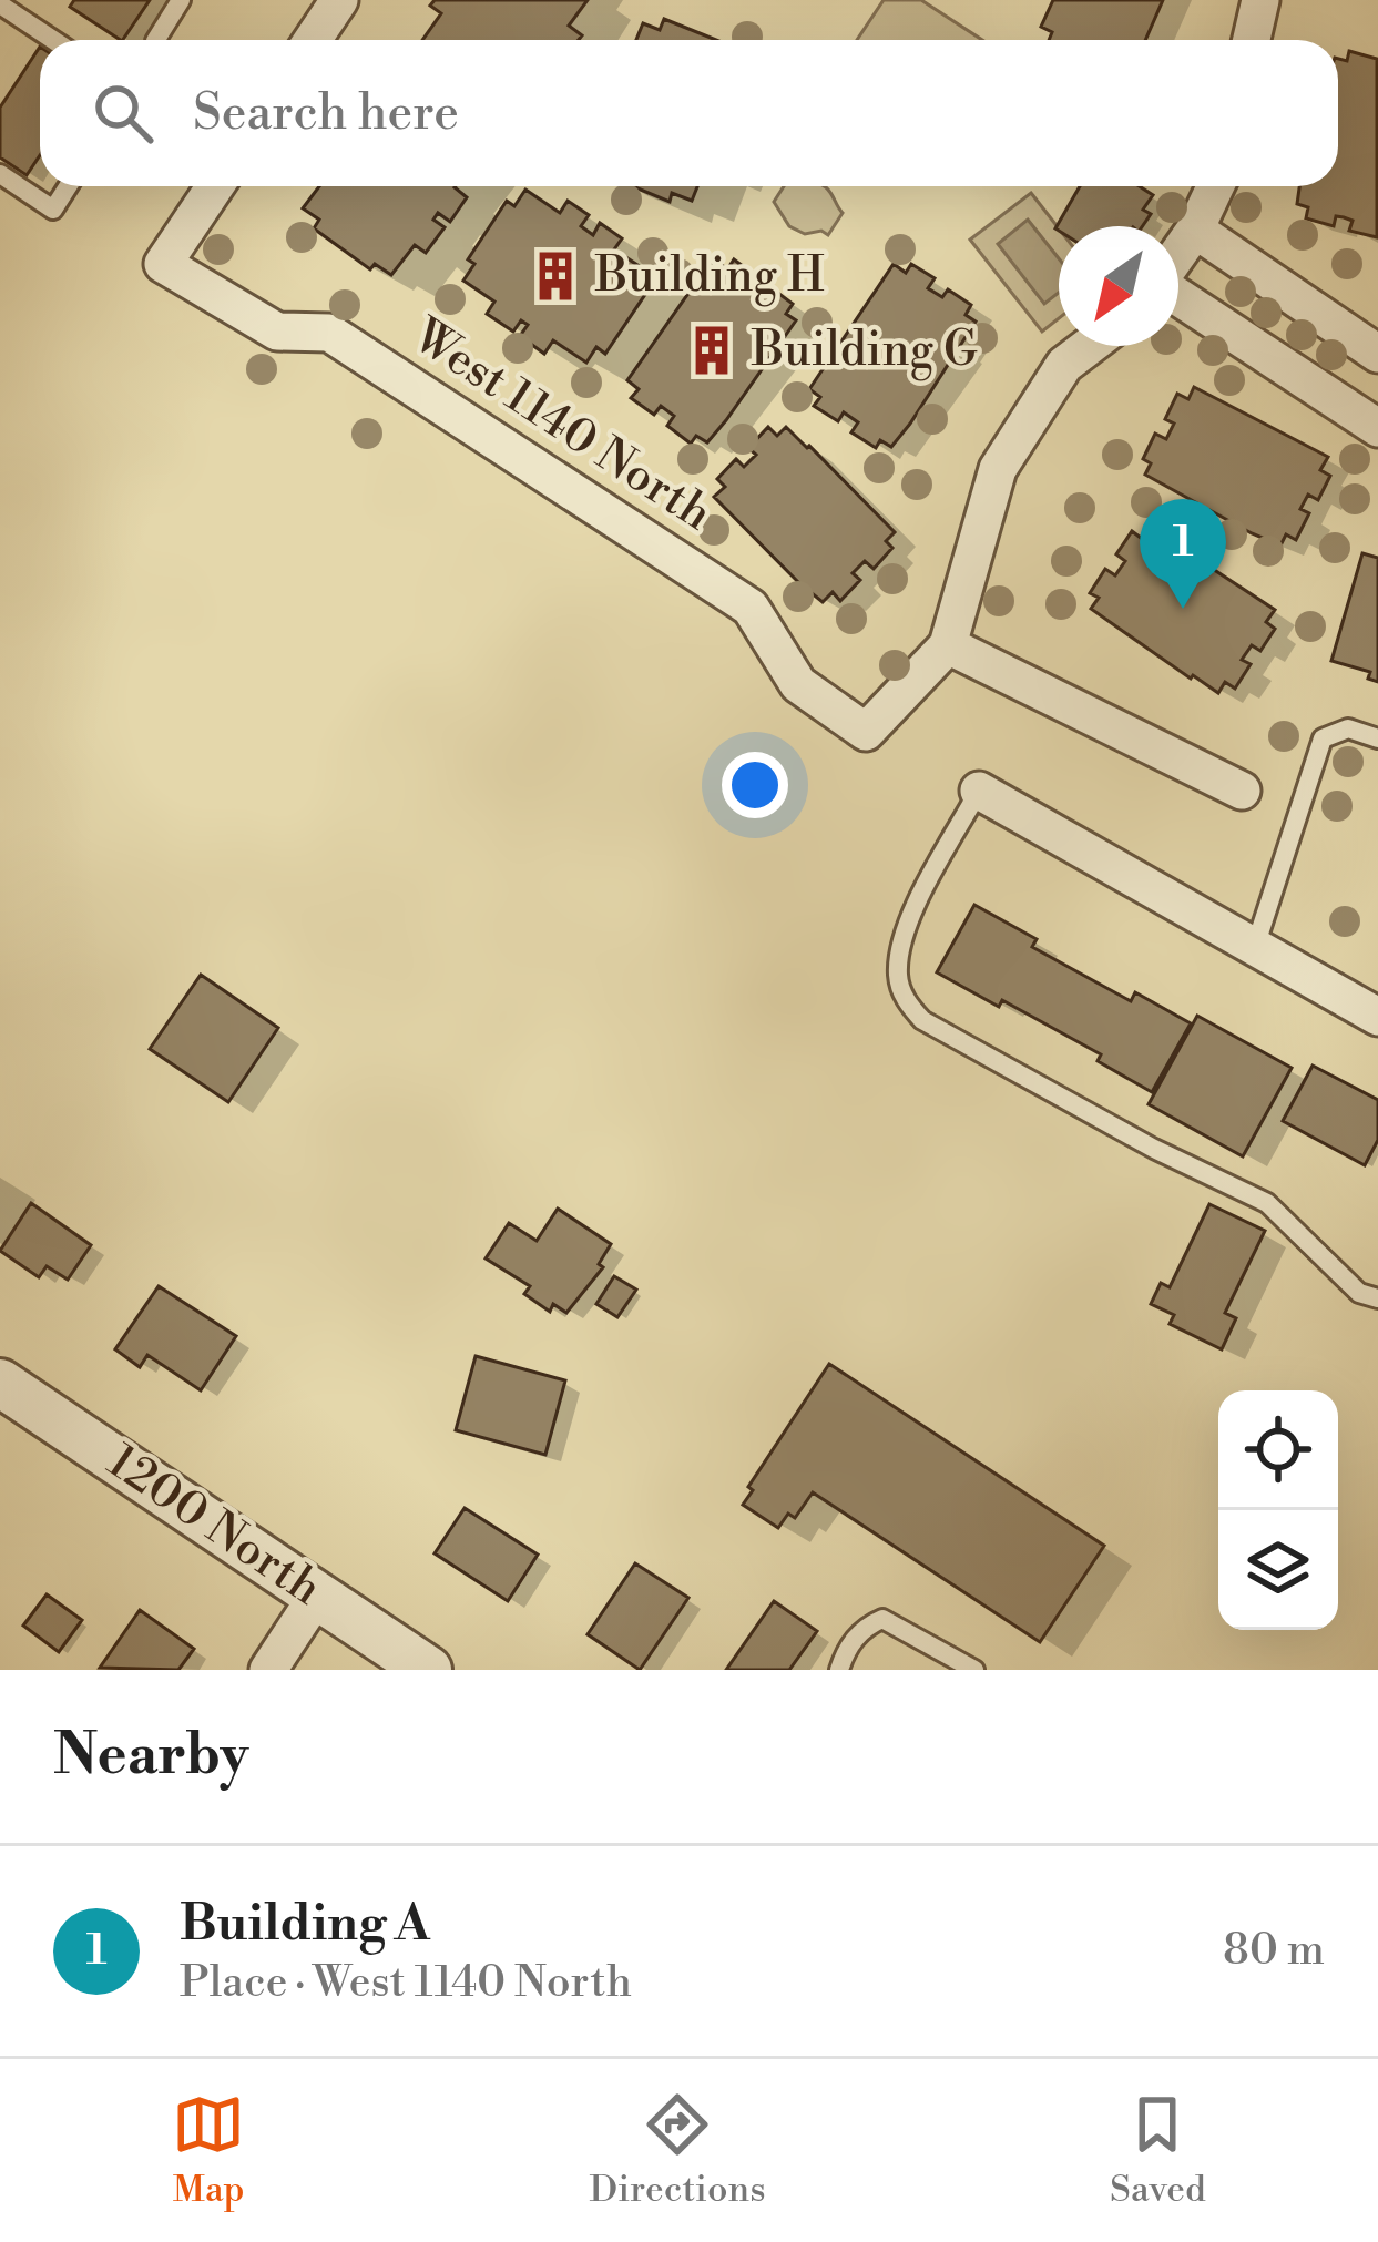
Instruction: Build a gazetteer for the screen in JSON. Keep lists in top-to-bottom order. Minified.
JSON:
{"streets":{"street":["West 1140 North","1200 North"]},"places":{"building":["Building H","Building G"]},"north":"bottom left","page":{"search":"Search here","pins":"1","heading":"Nearby","list":[{"mark":"1","name":"Building A","note":"Place · West 1140 North","value":"80 m"}],"nav":["Map","Directions","Saved"]}}
